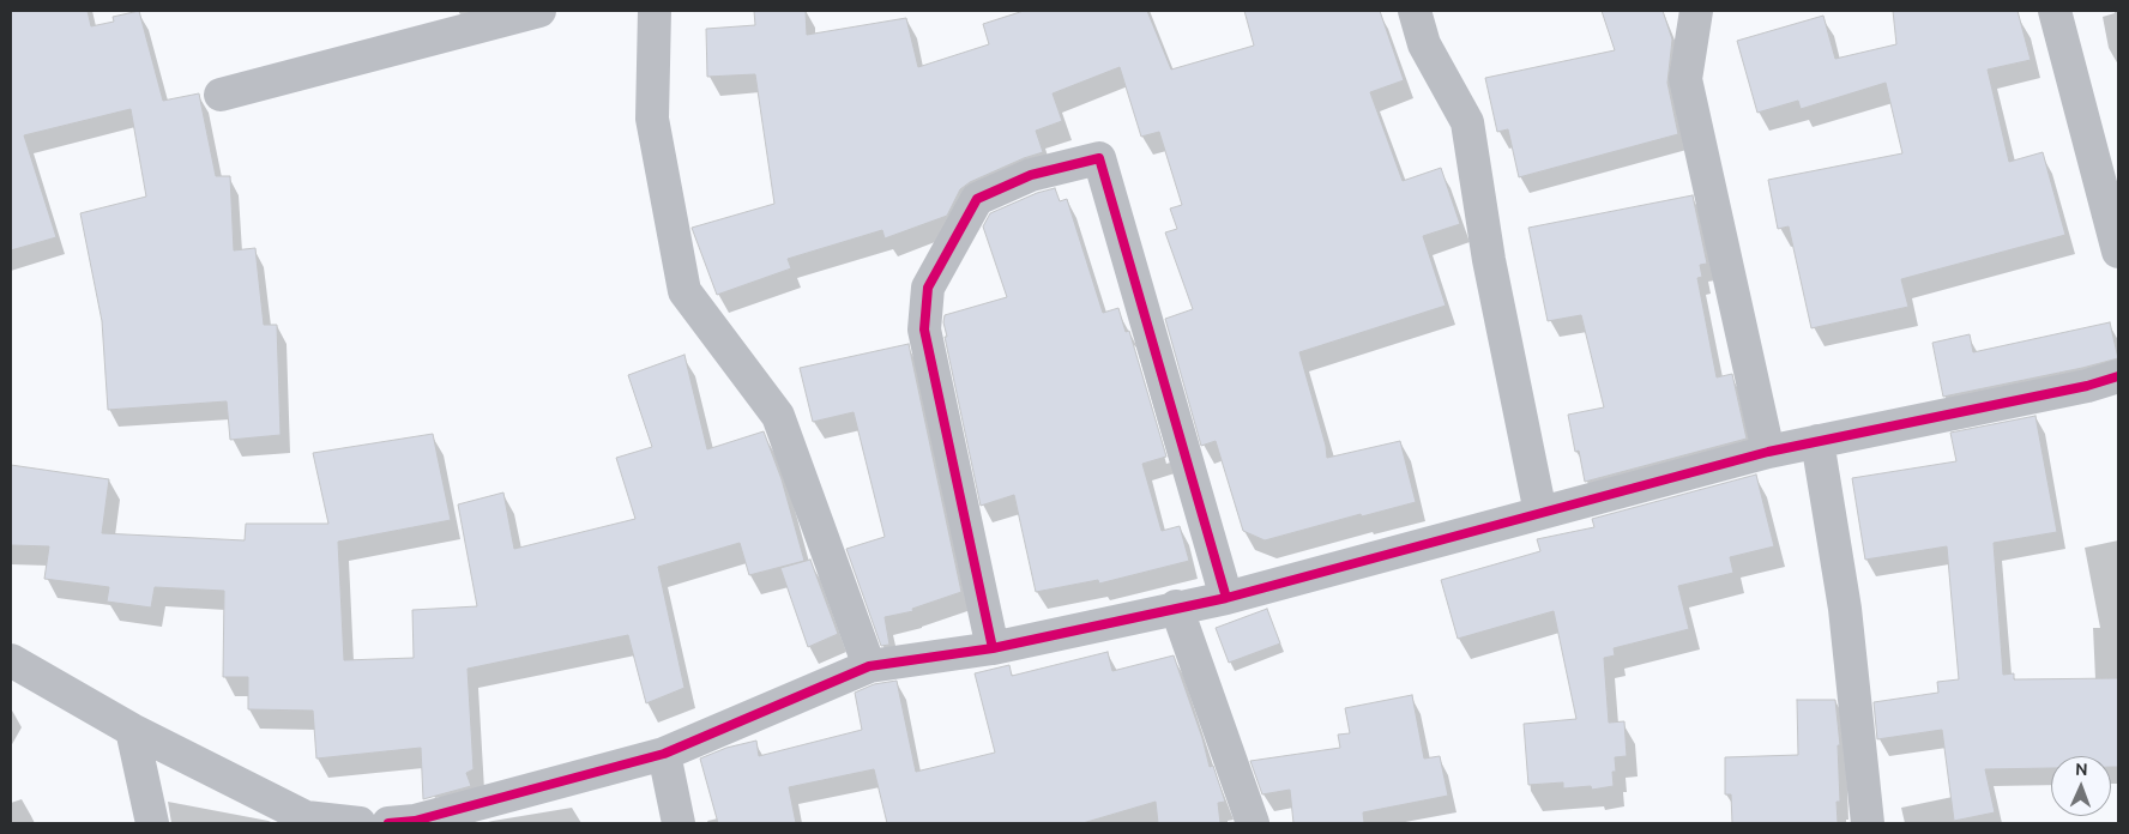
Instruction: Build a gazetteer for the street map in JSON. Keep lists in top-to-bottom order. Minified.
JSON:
{"north":"top"}
